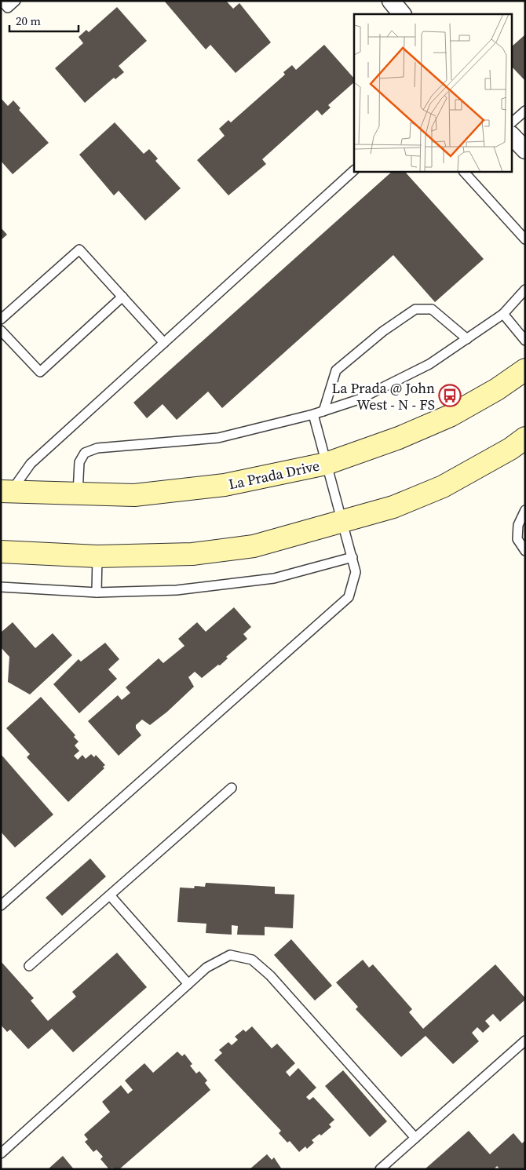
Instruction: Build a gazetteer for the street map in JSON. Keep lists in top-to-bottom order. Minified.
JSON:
{"streets":{"main road":["La Prada Drive"]},"places":{"bus stop":["La Prada @ John West - N - FS"]},"scale_bar":"20 m"}
